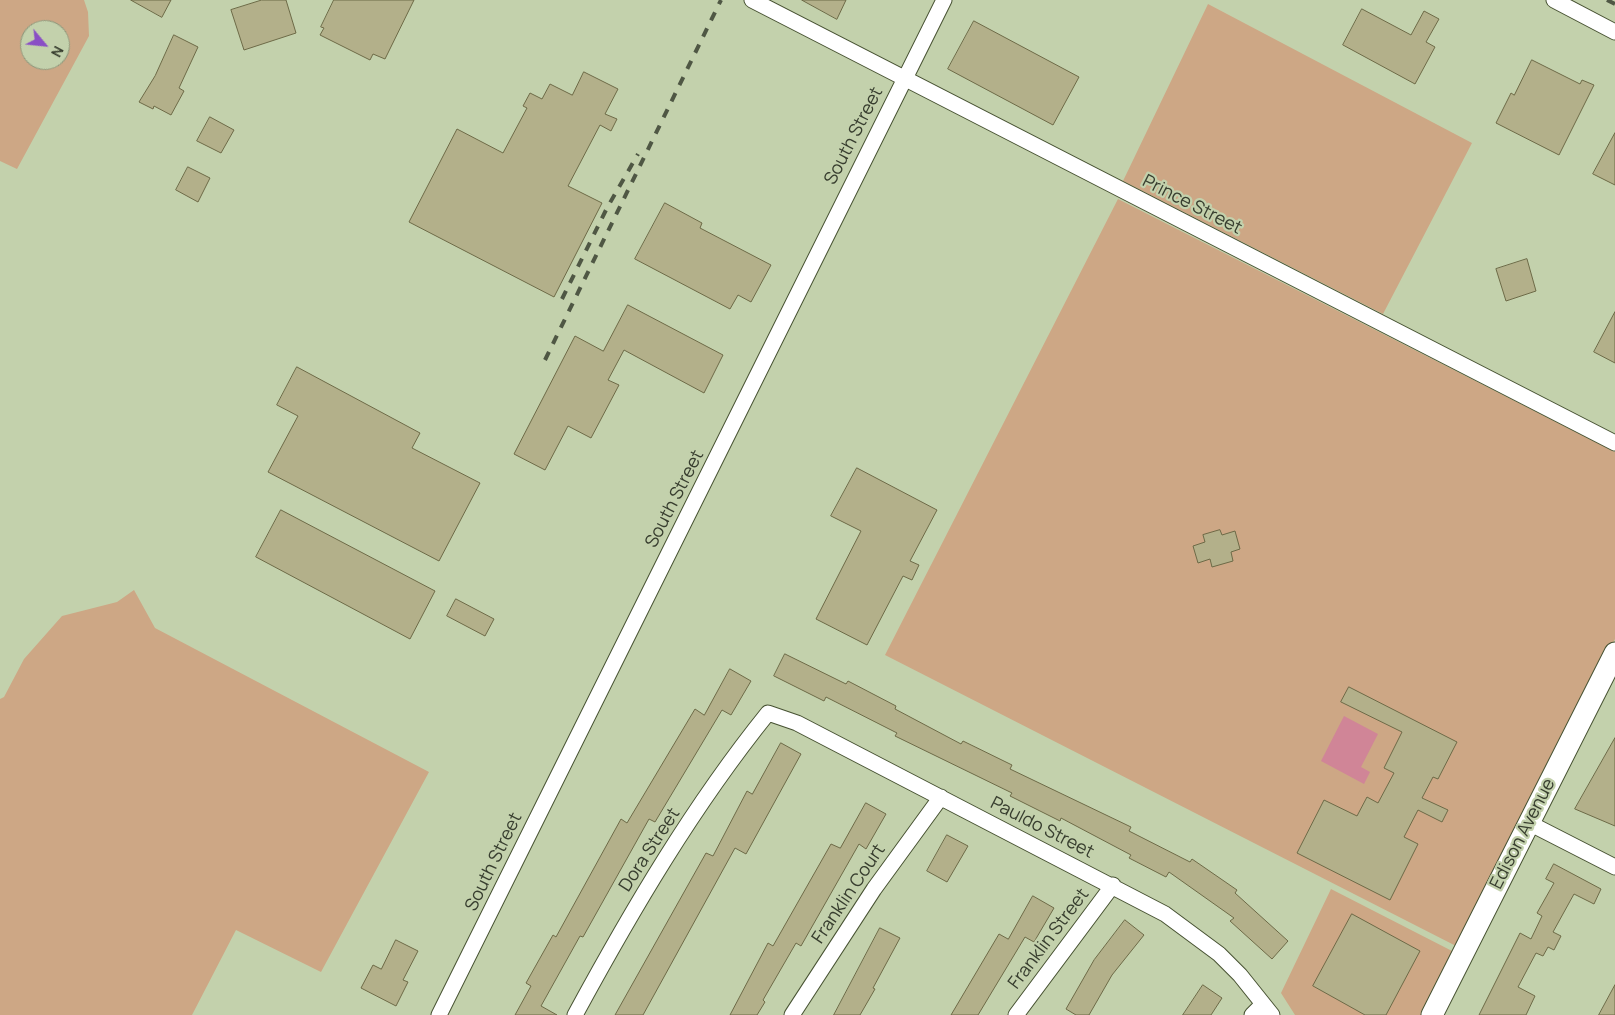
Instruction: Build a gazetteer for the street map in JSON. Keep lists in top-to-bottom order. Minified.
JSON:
{"streets":{"street":["South Street","Prince Street","Pauldo Street","Edison Avenue","Dora Street","Franklin Court","Franklin Street"]},"crossings":[["South Street","Prince Street"],["Pauldo Street","Dora Street"],["Pauldo Street","Franklin Court"],["Pauldo Street","Franklin Street"]],"north":"bottom right"}
